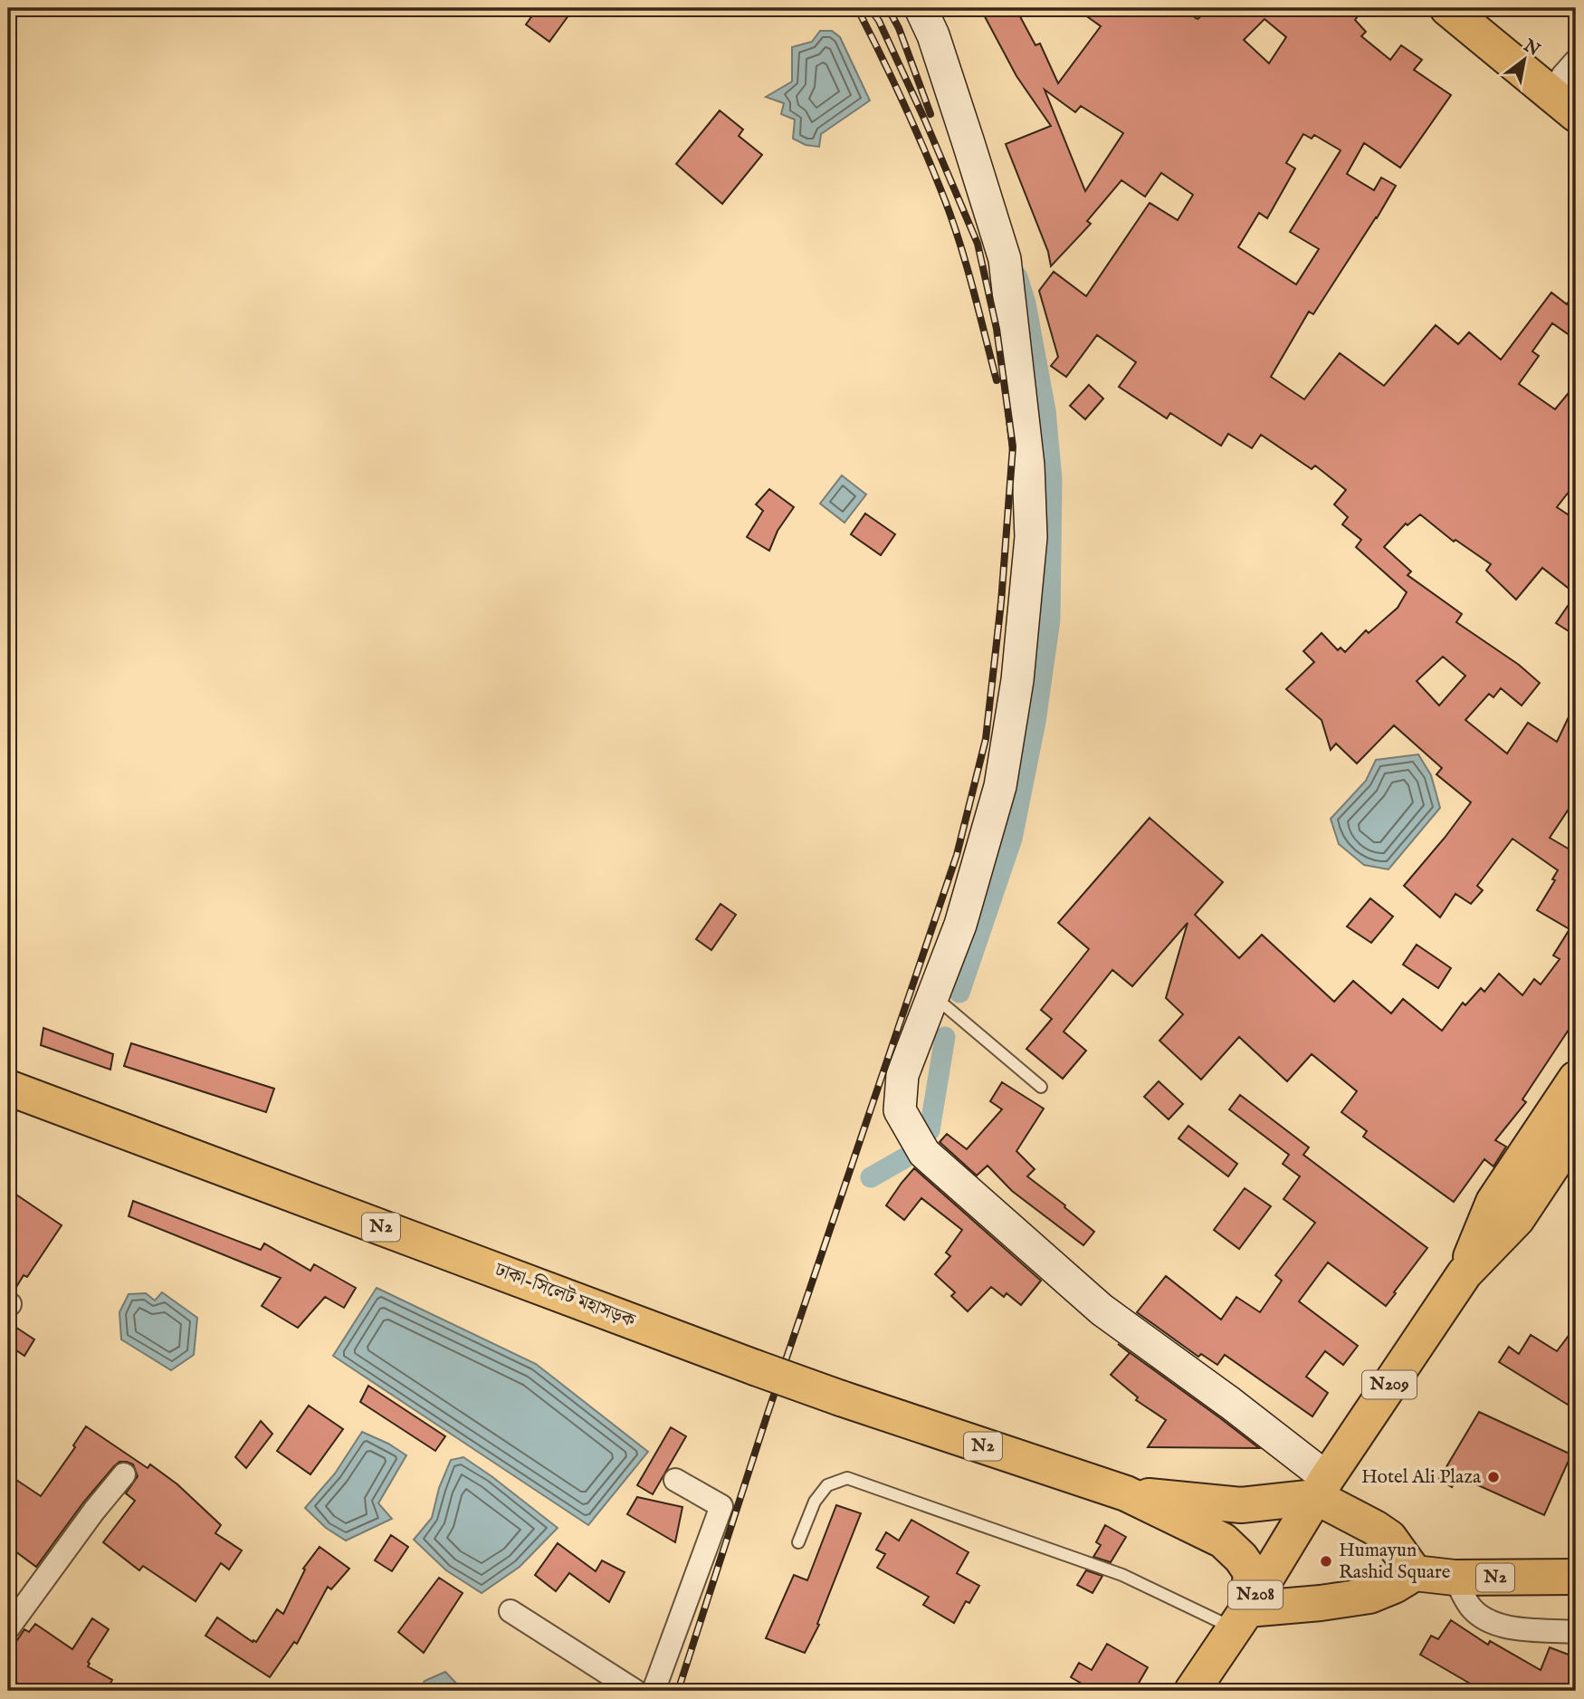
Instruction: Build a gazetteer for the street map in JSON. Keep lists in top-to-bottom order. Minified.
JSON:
{"streets":{"highway":["N2","ঢাকা-সিলেট মহাসড়ক","N209","N208"]},"crossings":[["ঢাকা-সিলেট মহাসড়ক","N209"],["ঢাকা-সিলেট মহাসড়ক","N208"],["N209","N208"]],"places":["Hotel Ali Plaza","Humayun Rashid Square"],"north":"top right"}
